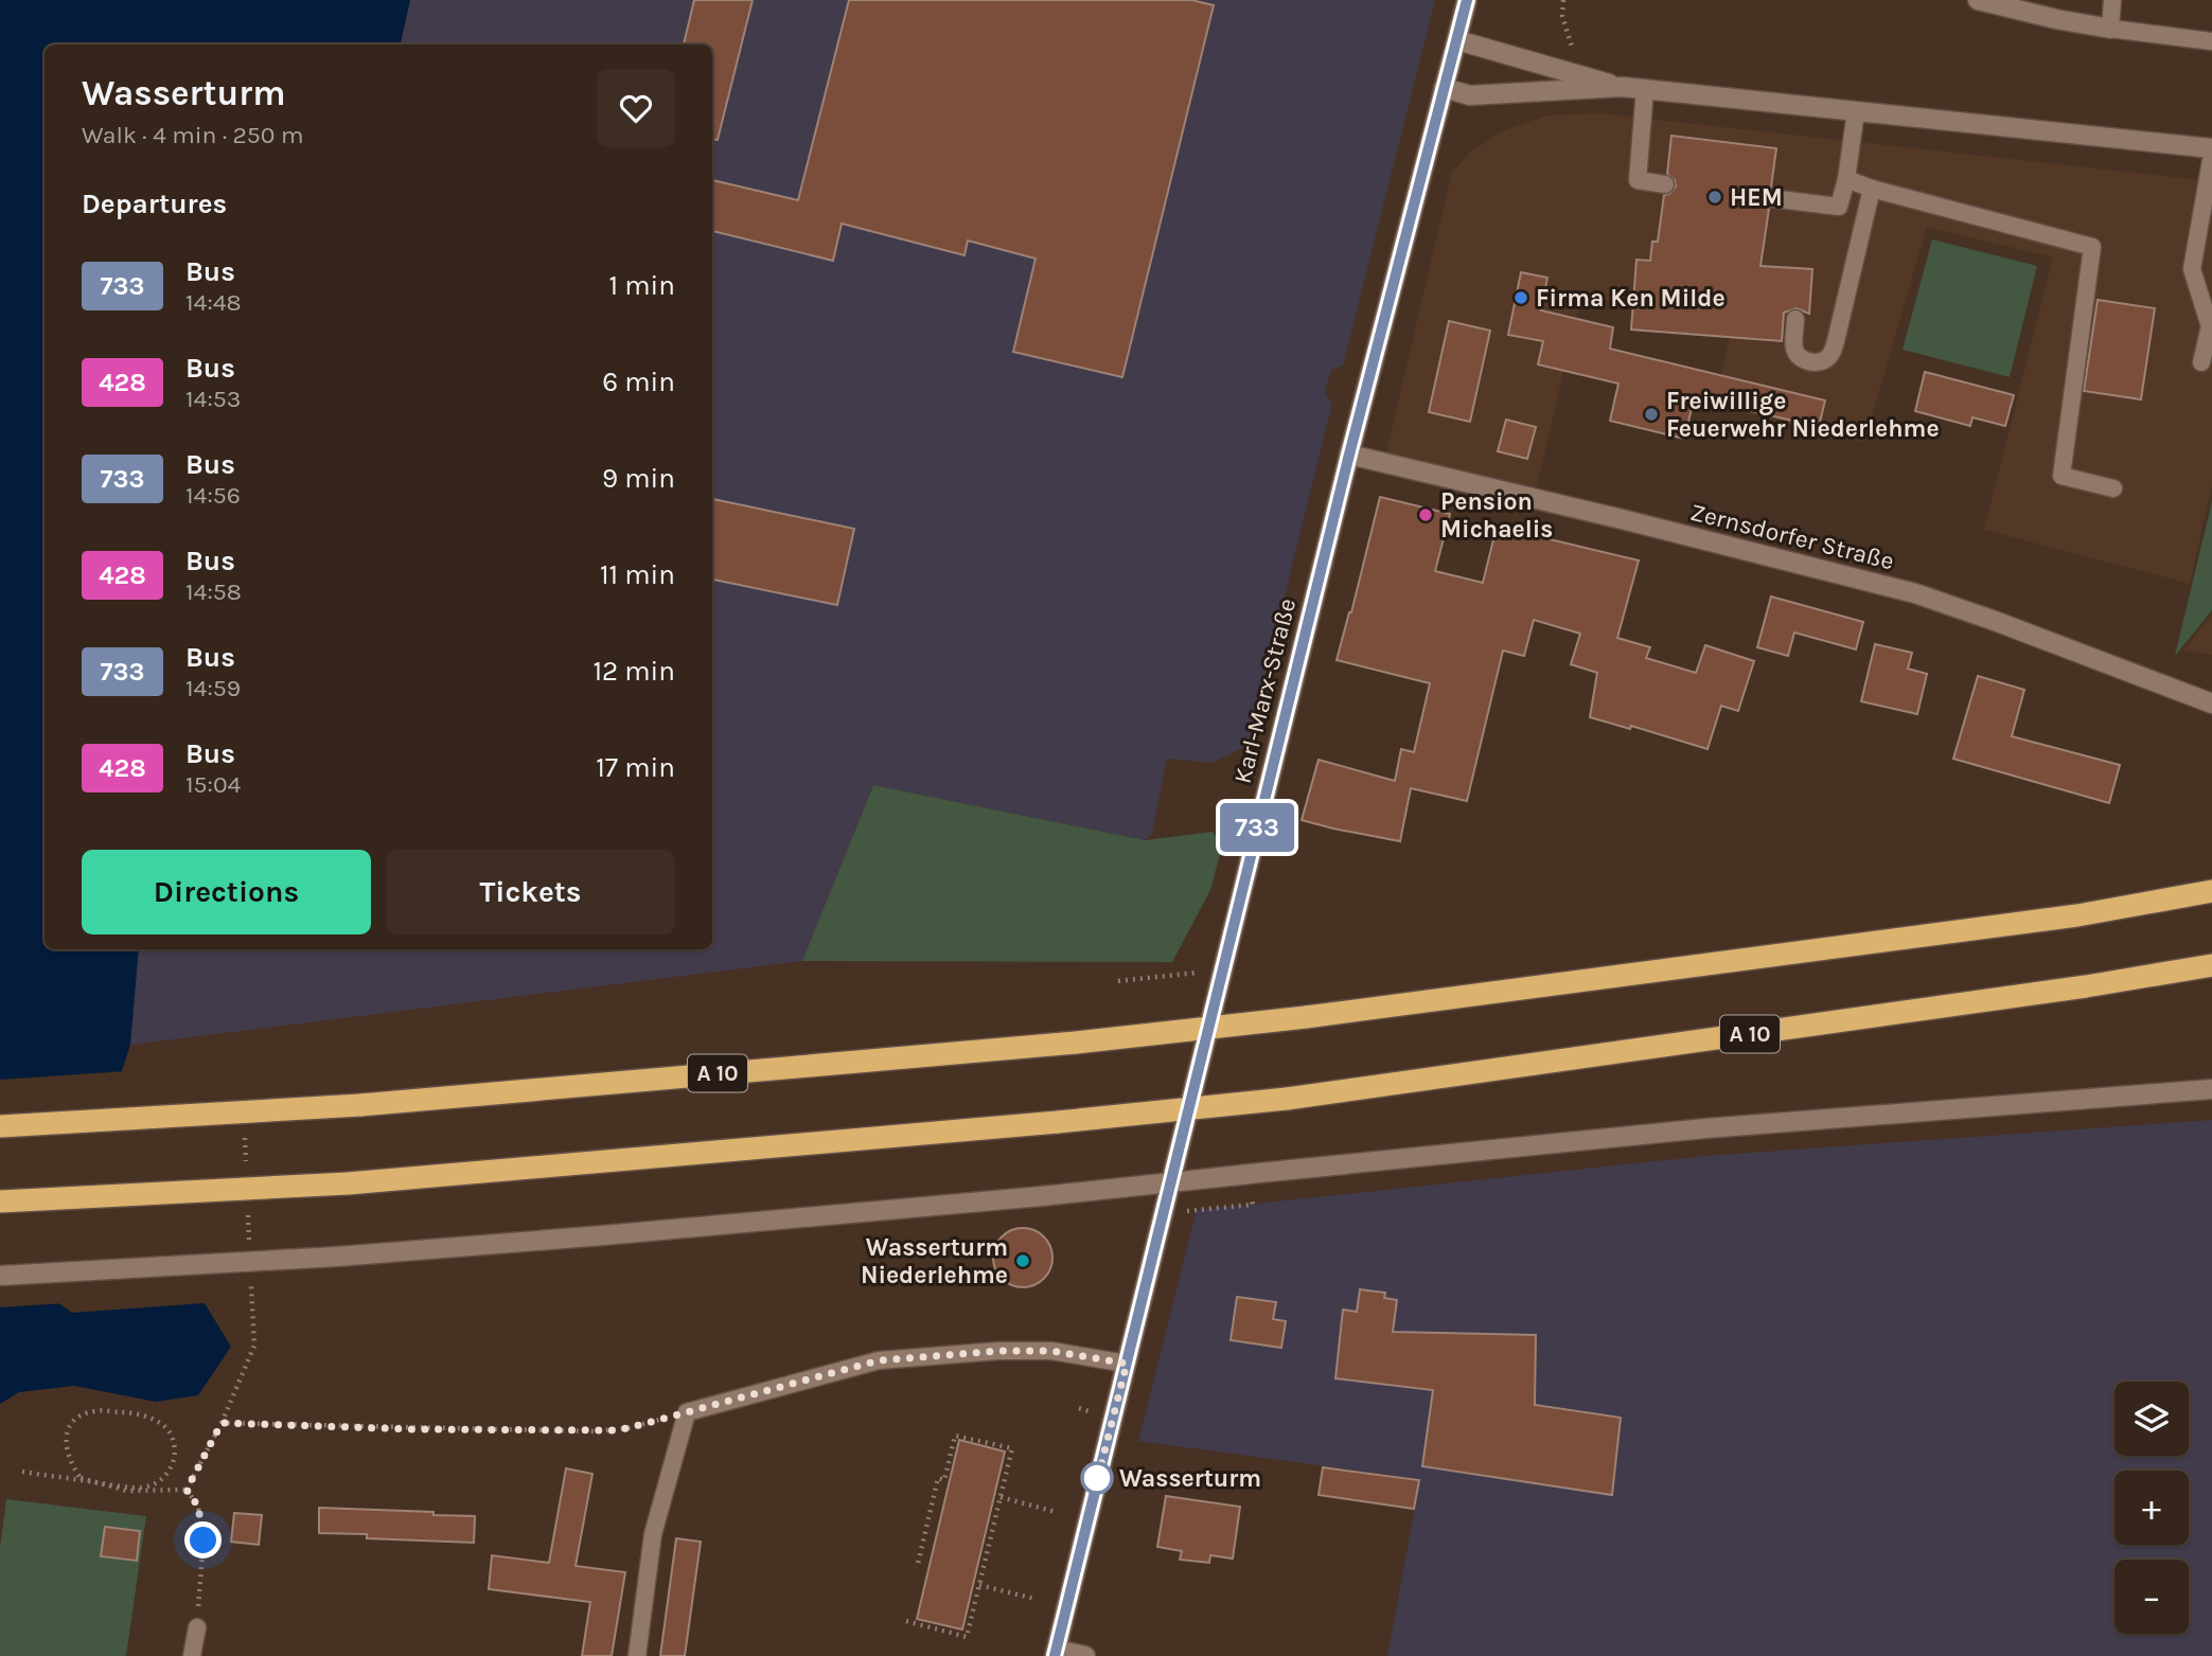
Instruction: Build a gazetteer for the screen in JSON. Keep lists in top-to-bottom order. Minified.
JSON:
{"streets":{"highway":["A 10"],"street":["Zernsdorfer Straße","Karl-Marx-Straße"]},"crossings":[["Zernsdorfer Straße","Karl-Marx-Straße"]],"places":["HEM","Firma Ken Milde","Freiwillige Feuerwehr Niederlehme","Pension Michaelis","Wasserturm Niederlehme","Wasserturm"],"lines":["bus line 733"],"page":{"on_map":"733","heading":[["Wasserturm","Walk · 4 min · 250 m"],"Departures"],"list":[{"mark":"733","name":"Bus","note":"14:48","value":"1 min"},{"mark":"428","name":"Bus","note":"14:53","value":"6 min"},{"mark":"733","name":"Bus","note":"14:56","value":"9 min"},{"mark":"428","name":"Bus","note":"14:58","value":"11 min"},{"mark":"733","name":"Bus","note":"14:59","value":"12 min"},{"mark":"428","name":"Bus","note":"15:04","value":"17 min"}],"buttons":["Directions","Tickets"],"map_buttons":["+","−"]}}
